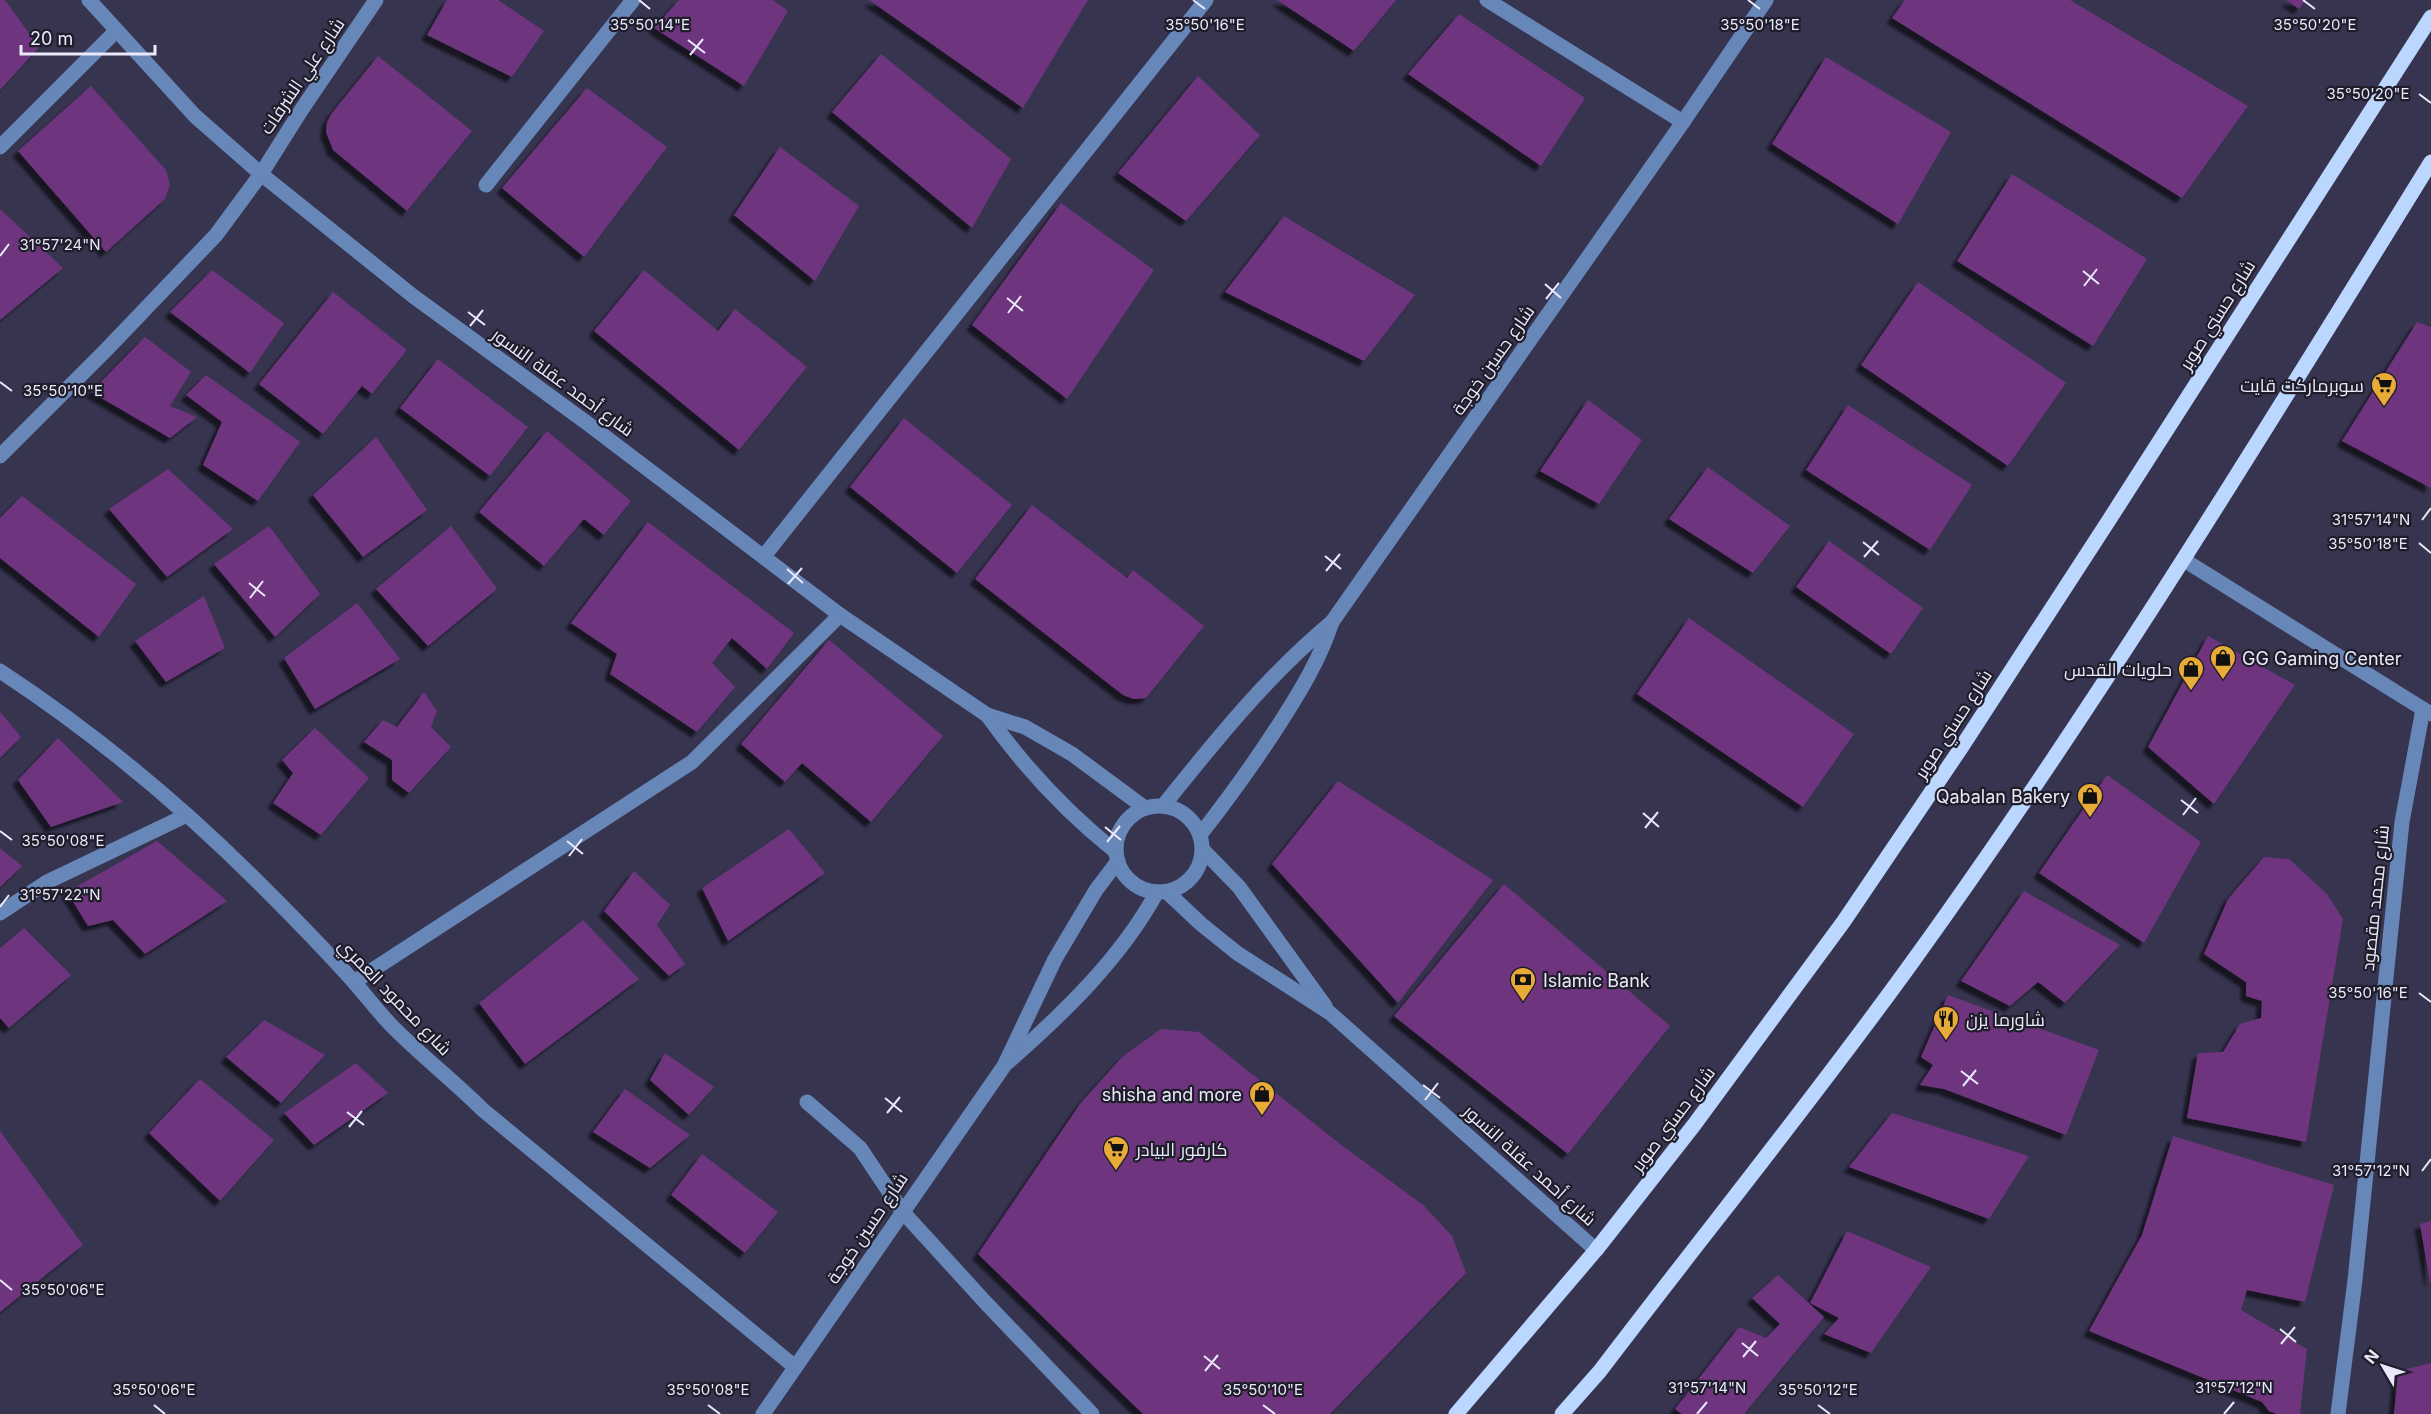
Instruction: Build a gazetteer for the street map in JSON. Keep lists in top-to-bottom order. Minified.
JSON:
{"streets":{"main road":["شارع حسني صوبر"],"street":["شارع علي الشرفات","شارع حسين خوجة","شارع أحمد عقلة النسور","شارع محمد مقصود","شارع محمود العمري"]},"crossings":[["شارع علي الشرفات","شارع أحمد عقلة النسور"],["شارع حسني صوبر","شارع أحمد عقلة النسور"],["شارع حسين خوجة","شارع أحمد عقلة النسور"],["شارع حسين خوجة","شارع محمود العمري"]],"places":{"supermarket":["سوبرماركت قايت","كارفور البيادر"],"shop":["GG Gaming Center","حلويات القدس","Qabalan Bakery","shisha and more"],"bank":["Islamic Bank"],"restaurant":["شاورما يزن"]},"scale_bar":"20 m","north":"top left","coordinates":["35°50'14\"E","35°50'16\"E","35°50'18\"E","35°50'20\"E","31°57'24\"N","35°50'10\"E","31°57'14\"N","35°50'08\"E","31°57'22\"N","31°57'12\"N","35°50'06\"E","35°50'12\"E"]}
